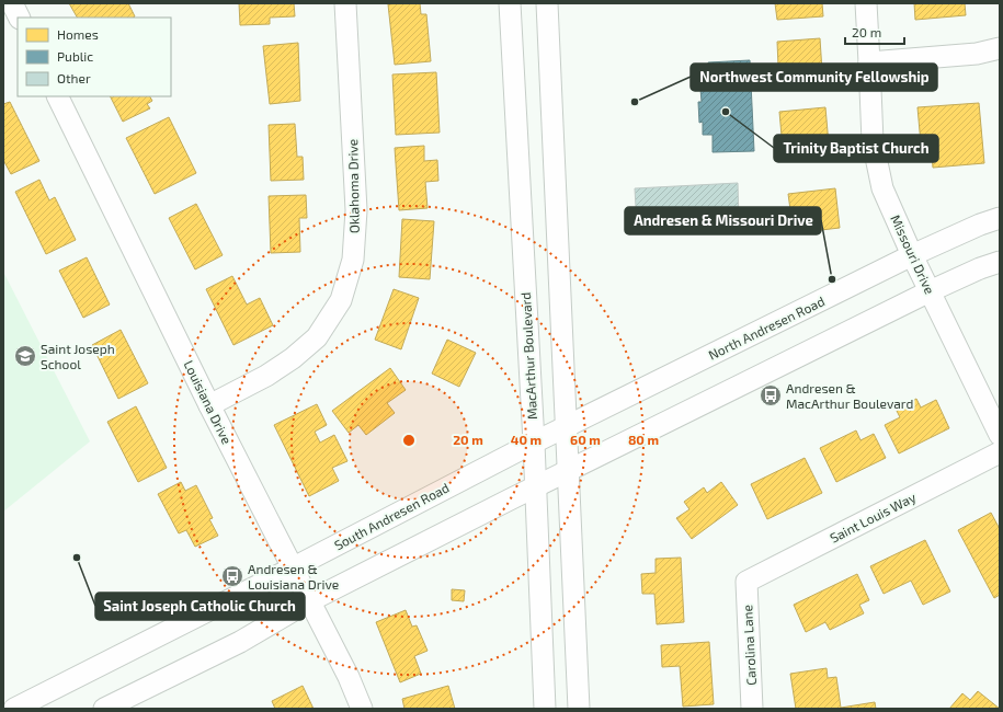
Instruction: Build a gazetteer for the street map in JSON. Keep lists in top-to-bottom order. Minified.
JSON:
{"streets":{"street":["Oklahoma Drive","Missouri Drive","North Andresen Road","MacArthur Boulevard","Louisiana Drive","South Andresen Road","Saint Louis Way","Carolina Lane"]},"crossings":[["Oklahoma Drive","Louisiana Drive"],["Missouri Drive","North Andresen Road"],["North Andresen Road","MacArthur Boulevard"],["North Andresen Road","South Andresen Road"],["MacArthur Boulevard","South Andresen Road"],["Louisiana Drive","South Andresen Road"],["Saint Louis Way","Carolina Lane"]],"places":{"other":["Northwest Community Fellowship","Trinity Baptist Church","Andresen & Missouri Drive","Saint Joseph Catholic Church"],"school or university":["Saint Joseph School"],"bus stop":["Andresen & MacArthur Boulevard","Andresen & Louisiana Drive"]},"legend":["Homes","Public","Other"],"scale_bar":"20 m","rings":["20 m","40 m","60 m","80 m"]}
